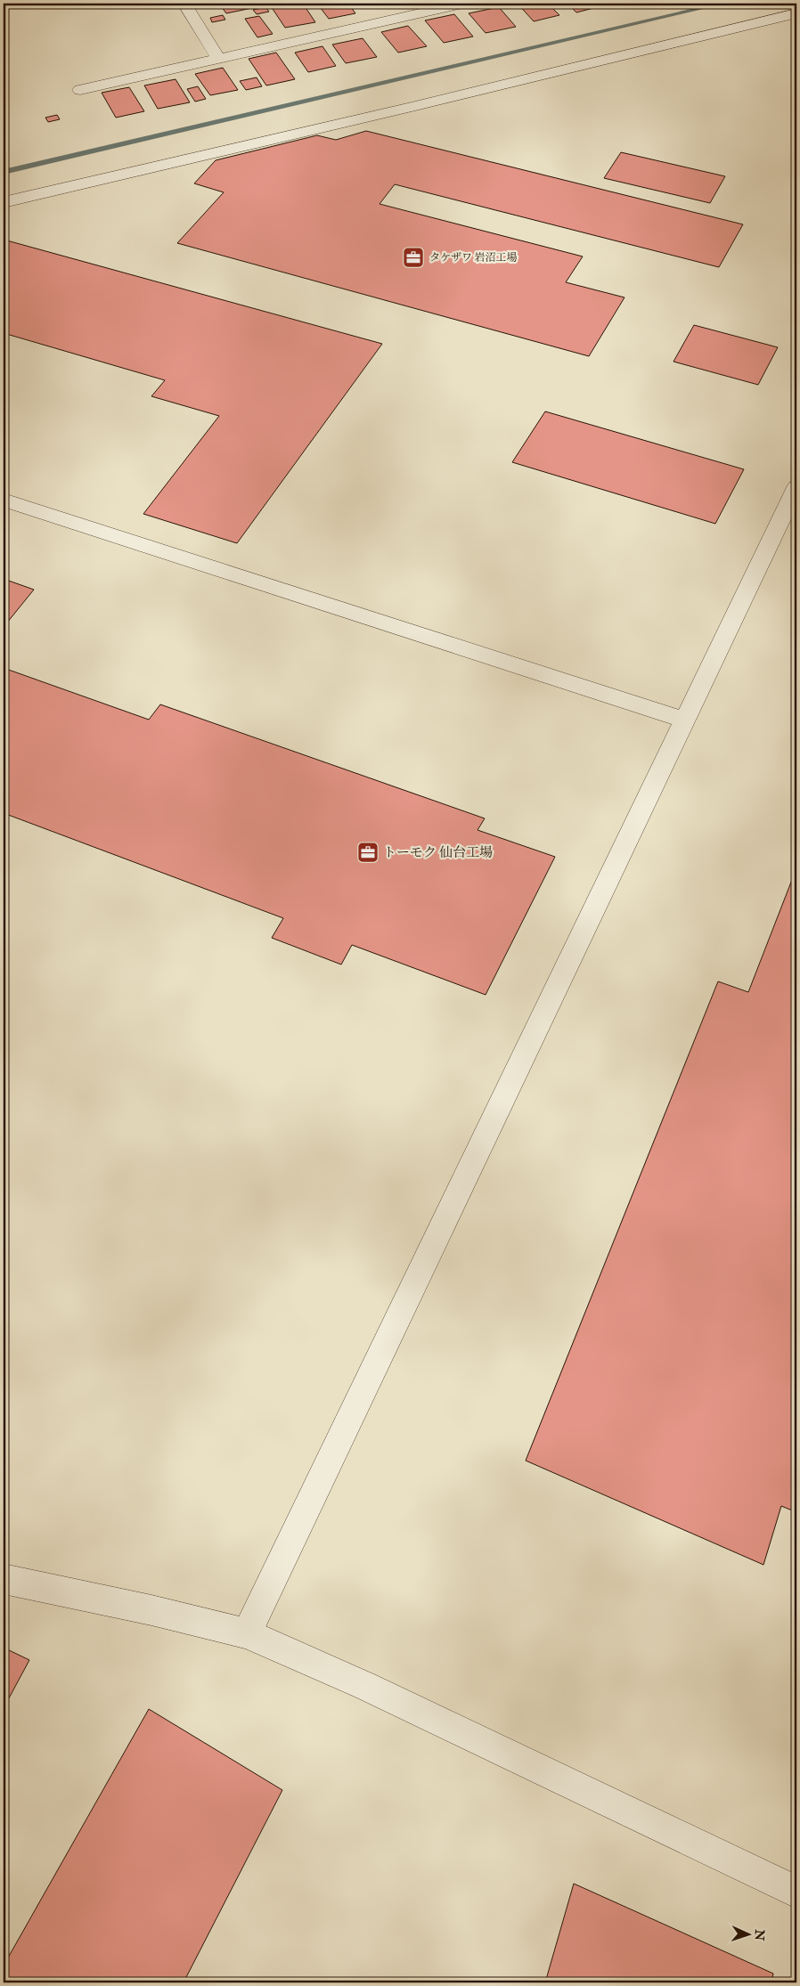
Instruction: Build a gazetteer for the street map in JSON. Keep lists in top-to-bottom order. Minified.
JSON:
{"places":{"office":["タケザワ 岩沼工場","トーモク 仙台工場"]},"north":"right"}
